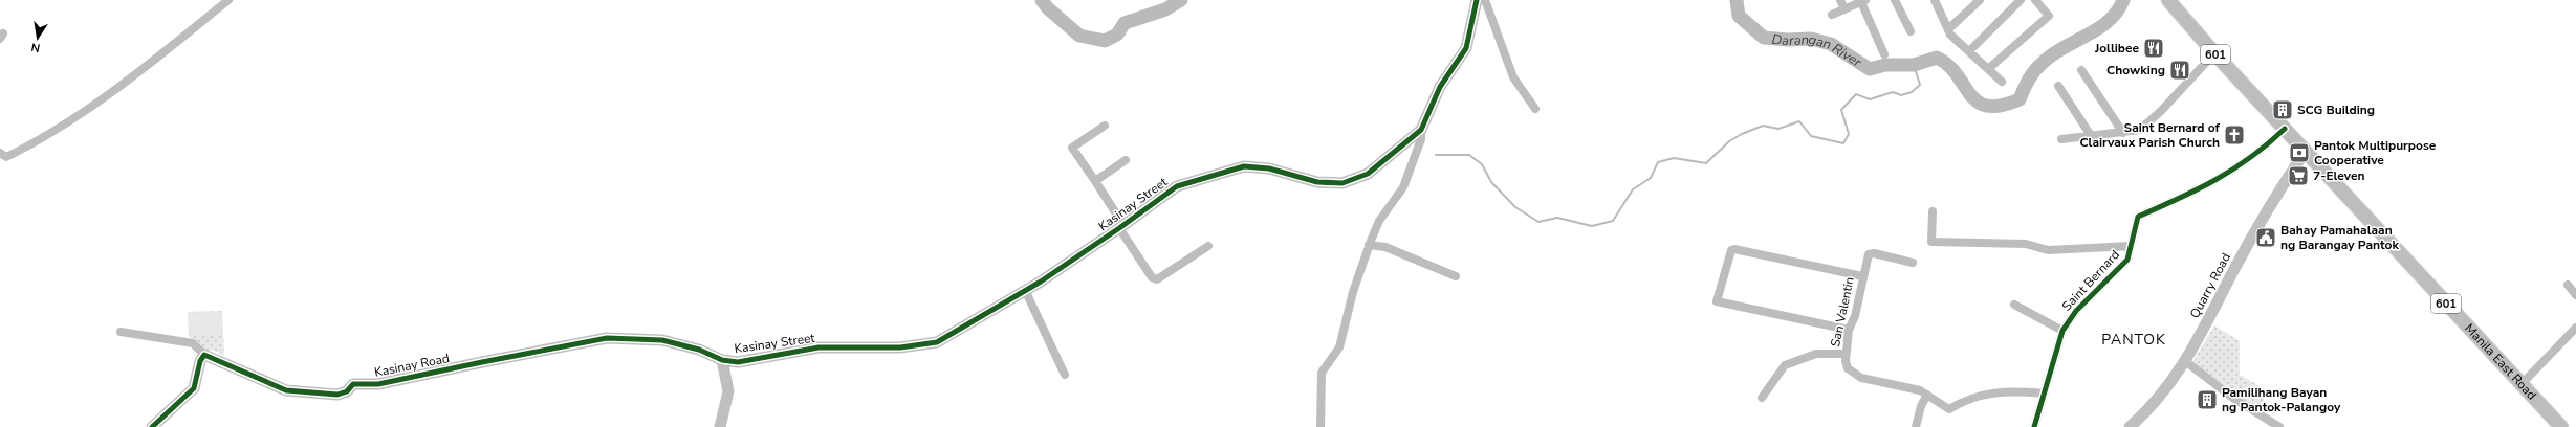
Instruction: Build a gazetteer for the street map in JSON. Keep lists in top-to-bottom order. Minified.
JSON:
{"streets":{"main road":["601","Manila East Road"],"street":["Kasinay Street","Saint Bernard","Quarry Road","San Valentin","Kasinay Road"]},"crossings":[["Kasinay Street","Kasinay Road"],["Saint Bernard","San Valentin"],["Saint Bernard","Manila East Road"],["Quarry Road","Manila East Road"]],"districts":["PANTOK"],"water":["Darangan River"],"places":{"restaurant":["Jollibee","Chowking"],"building":["SCG Building","Pamilihang Bayan ng Pantok-Palangoy"],"church":["Saint Bernard of Clairvaux Parish Church"],"bank":["Pantok Multipurpose Cooperative"],"supermarket":["7-Eleven"],"public building":["Bahay Pamahalaan ng Barangay Pantok"]},"north":"bottom"}
